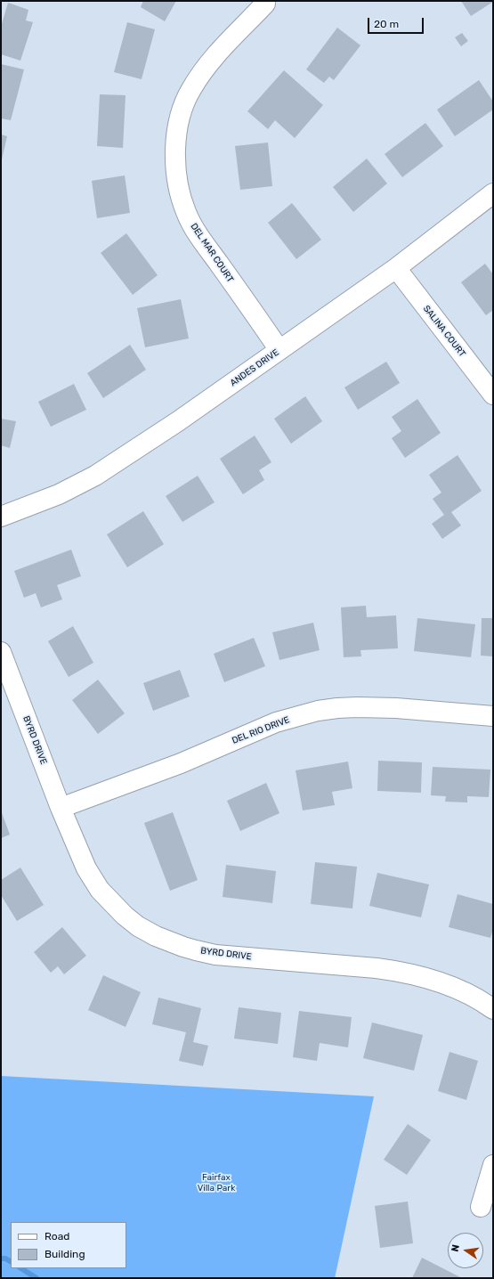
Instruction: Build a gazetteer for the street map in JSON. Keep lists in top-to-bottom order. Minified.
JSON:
{"streets":{"street":["DEL MAR COURT","SALINA COURT","ANDES DRIVE","DEL RIO DRIVE","BYRD DRIVE"]},"crossings":[["DEL MAR COURT","ANDES DRIVE"],["SALINA COURT","ANDES DRIVE"],["DEL RIO DRIVE","BYRD DRIVE"]],"parks":["Fairfax Villa Park"],"legend":["Road","Building"],"scale_bar":"20 m","north":"left"}
